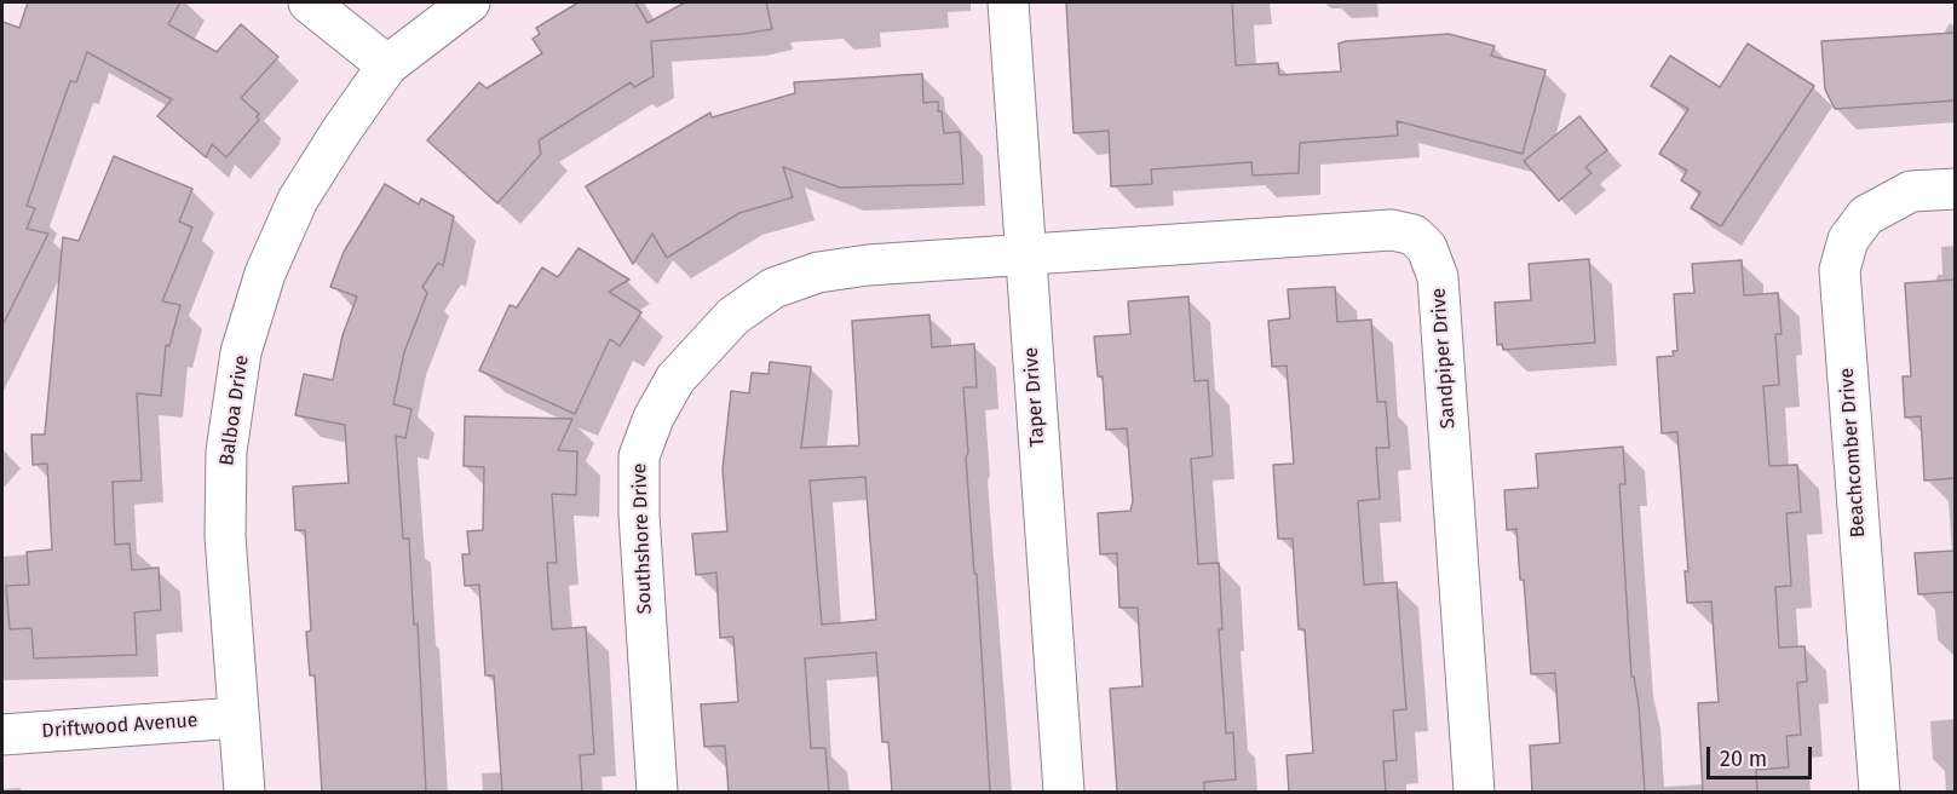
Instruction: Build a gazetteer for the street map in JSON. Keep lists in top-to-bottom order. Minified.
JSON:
{"streets":{"street":["Sandpiper Drive","Taper Drive","Balboa Drive","Beachcomber Drive","Southshore Drive","Driftwood Avenue"]},"crossings":[["Sandpiper Drive","Taper Drive"],["Sandpiper Drive","Southshore Drive"],["Taper Drive","Southshore Drive"],["Balboa Drive","Driftwood Avenue"]],"scale_bar":"20 m"}
